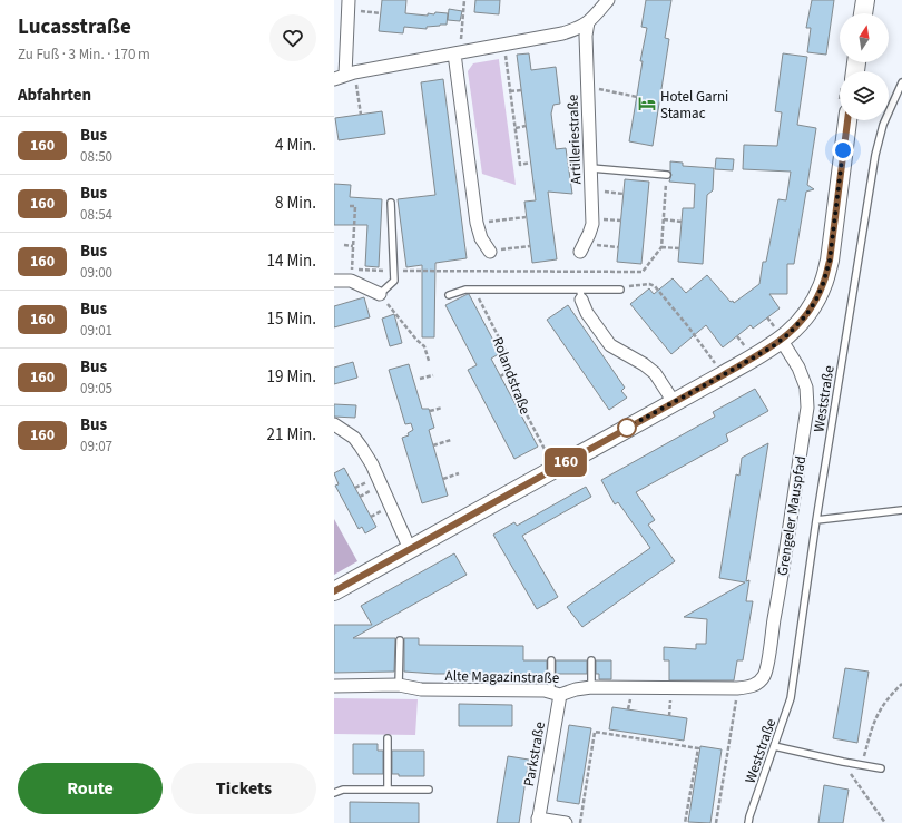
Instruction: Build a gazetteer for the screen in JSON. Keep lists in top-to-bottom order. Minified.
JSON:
{"streets":{"street":["Artilleriestraße","Grengeler Mauspfad","Alte Magazinstraße","Parkstraße"],"lane":["Weststraße"],"path":["Rolandstraße"]},"crossings":[["Grengeler Mauspfad","Alte Magazinstraße"],["Alte Magazinstraße","Parkstraße"]],"places":{"hotel":["Hotel Garni Stamac"]},"lines":["bus line 160"],"north":"top","page":{"heading":[["Lucasstraße","Zu Fuß · 3 Min. · 170 m"],"Abfahrten"],"on_map":"160","list":[{"mark":"160","name":"Bus","note":"08:50","value":"4 Min."},{"mark":"160","name":"Bus","note":"08:54","value":"8 Min."},{"mark":"160","name":"Bus","note":"09:00","value":"14 Min."},{"mark":"160","name":"Bus","note":"09:01","value":"15 Min."},{"mark":"160","name":"Bus","note":"09:05","value":"19 Min."},{"mark":"160","name":"Bus","note":"09:07","value":"21 Min."}],"buttons":["Route","Tickets"]}}
